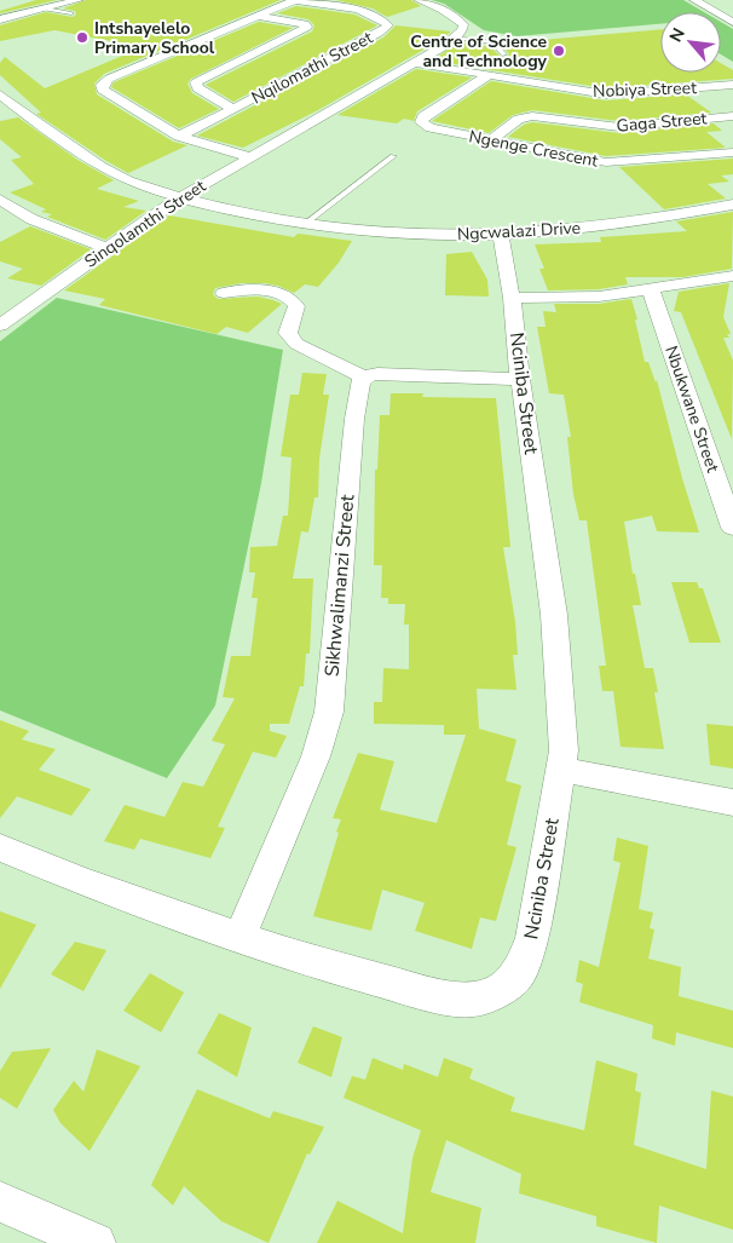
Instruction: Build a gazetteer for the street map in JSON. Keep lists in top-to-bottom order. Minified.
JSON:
{"streets":{"street":["Nqilomathi Street","Nobiya Street","Gaga Street","Ngenge Crescent","Sinqolamthi Street","Ngcwalazi Drive","Nciniba Street","Nbukwane Street","Sikhwalimanzi Street"]},"crossings":[["Nobiya Street","Ngenge Crescent"],["Nobiya Street","Sinqolamthi Street"],["Gaga Street","Ngenge Crescent"],["Sinqolamthi Street","Ngcwalazi Drive"],["Ngcwalazi Drive","Nciniba Street"],["Nciniba Street","Sikhwalimanzi Street"]],"places":["Intshayelelo Primary School","Centre of Science and Technology"],"north":"top left"}
